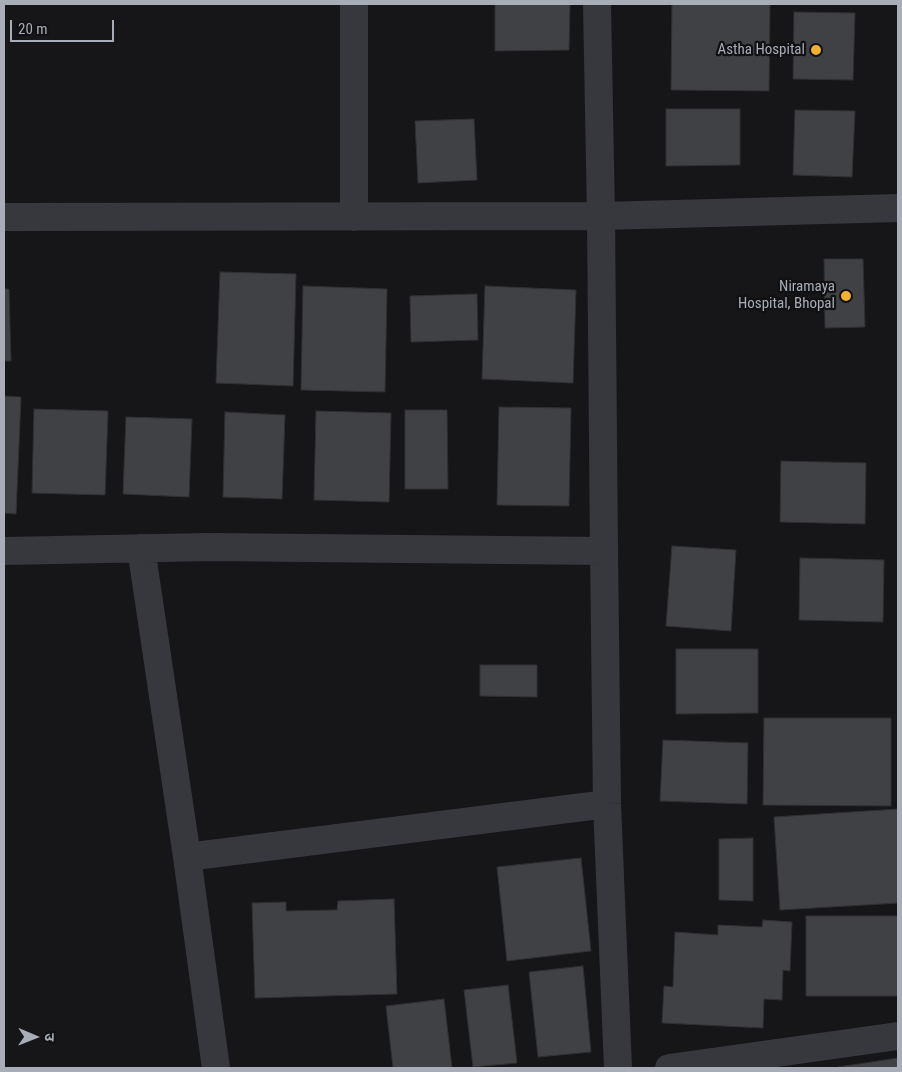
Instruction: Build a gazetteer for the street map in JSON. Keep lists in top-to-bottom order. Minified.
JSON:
{"places":["Astha Hospital","Niramaya Hospital, Bhopal"],"scale_bar":"20 m","north":"right"}
